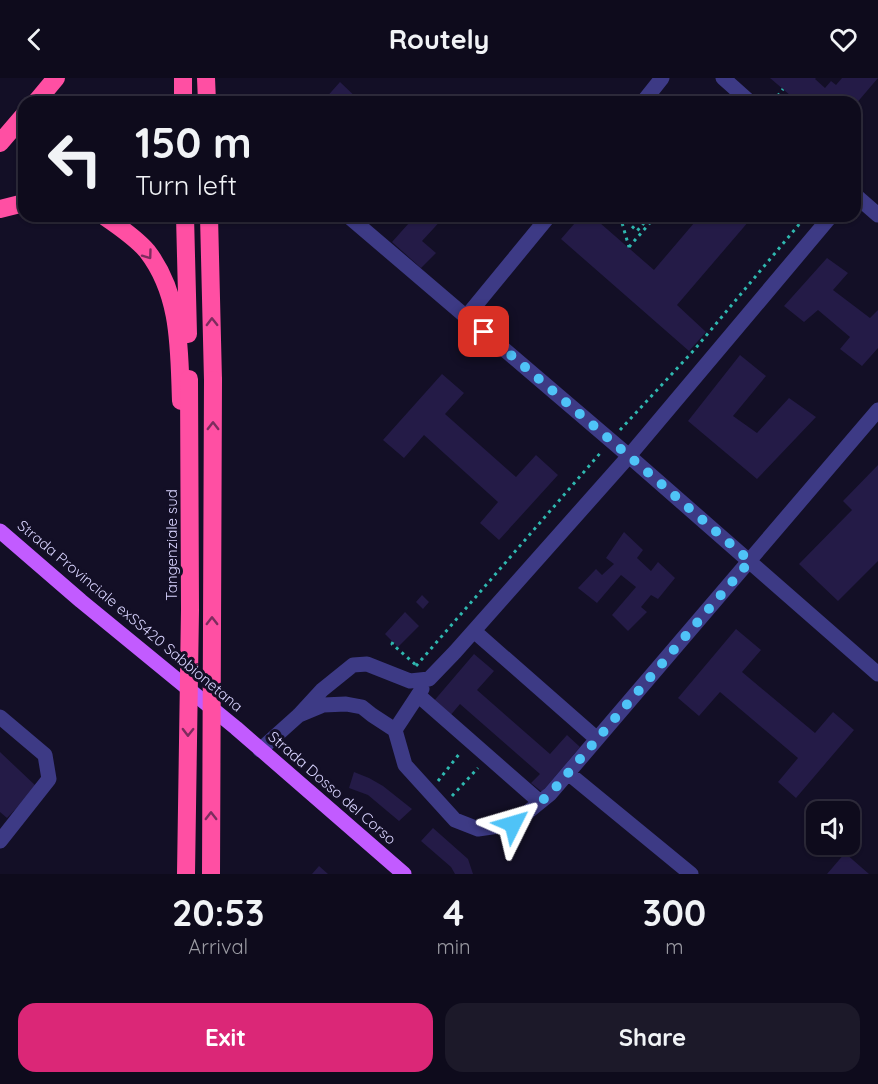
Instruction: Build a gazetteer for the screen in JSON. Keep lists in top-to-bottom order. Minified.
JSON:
{"streets":{"highway":["Tangenziale sud"],"main road":["Strada Provinciale exSS420 Sabbionetana","Strada Dosso del Corso"]},"crossings":[["Strada Provinciale exSS420 Sabbionetana","Strada Dosso del Corso"]],"page":{"header":"Routely","turn":["150 m","Turn left"],"eta":["20:53","Arrival","4","min","300","m"],"buttons":["Exit","Share"]}}
